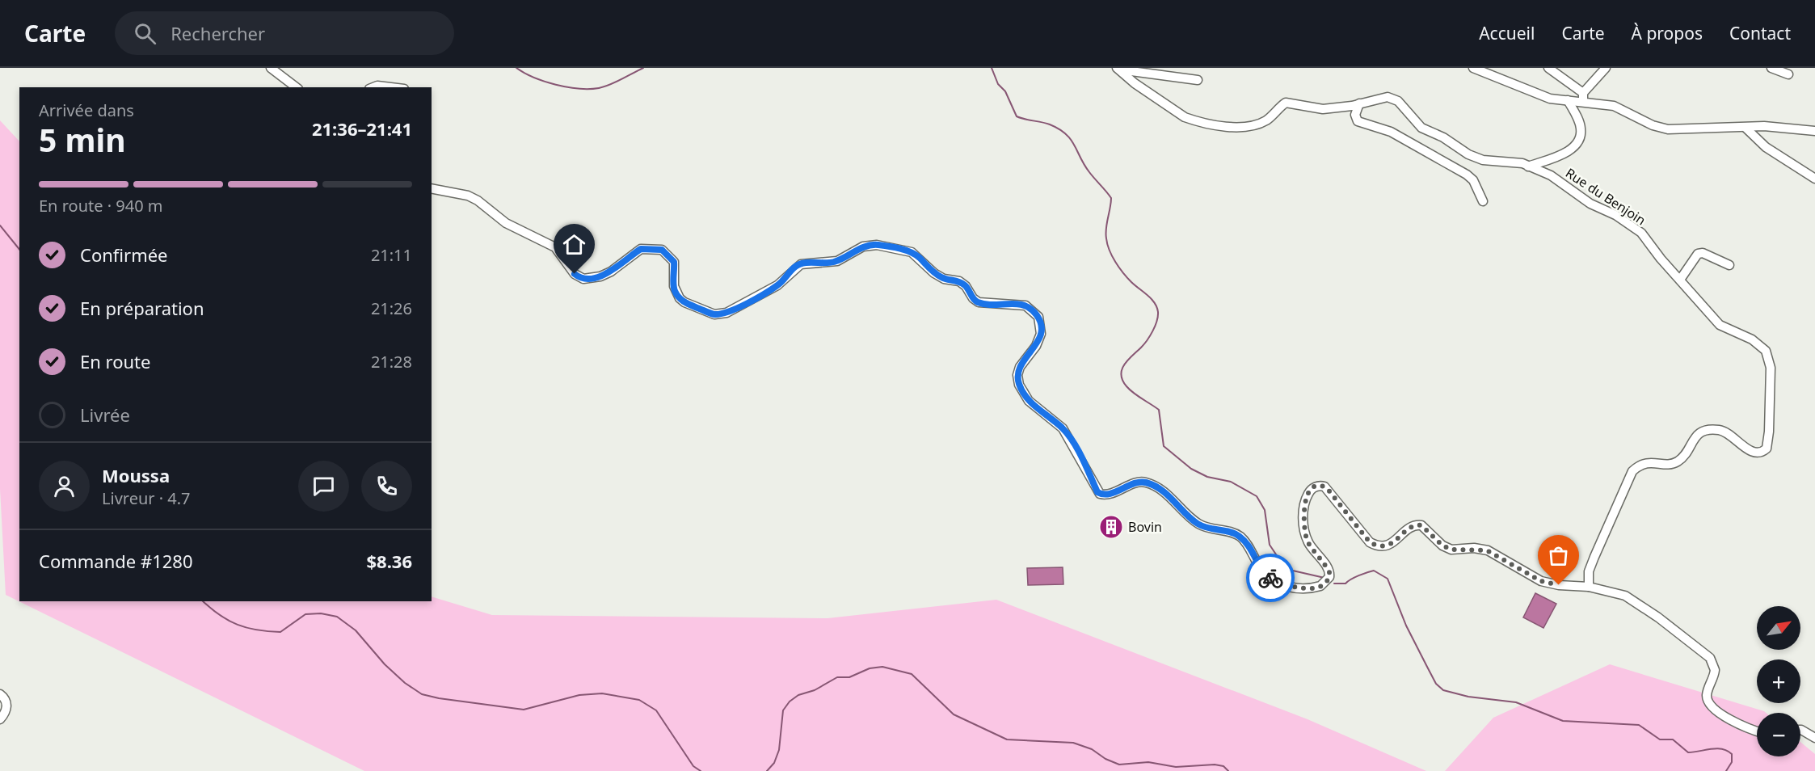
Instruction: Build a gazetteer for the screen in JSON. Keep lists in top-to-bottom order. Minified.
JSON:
{"streets":{"street":["Rue du Benjoin"]},"places":{"building":["Bovin"]},"north":"top right","page":{"header":"Carte","search":"Rechercher","nav":["Accueil","Carte","À propos","Contact"],"heading":["5 min","Arrivée dans","21:36–21:41"],"panel":["Moussa","Livreur · 4.7","Commande #1280","$8.36"],"bar":"En route · 940 m","list":[["Confirmée","21:11"],["En préparation","21:26"],["En route","21:28"],"Livrée"],"map_buttons":["+","−"]}}
